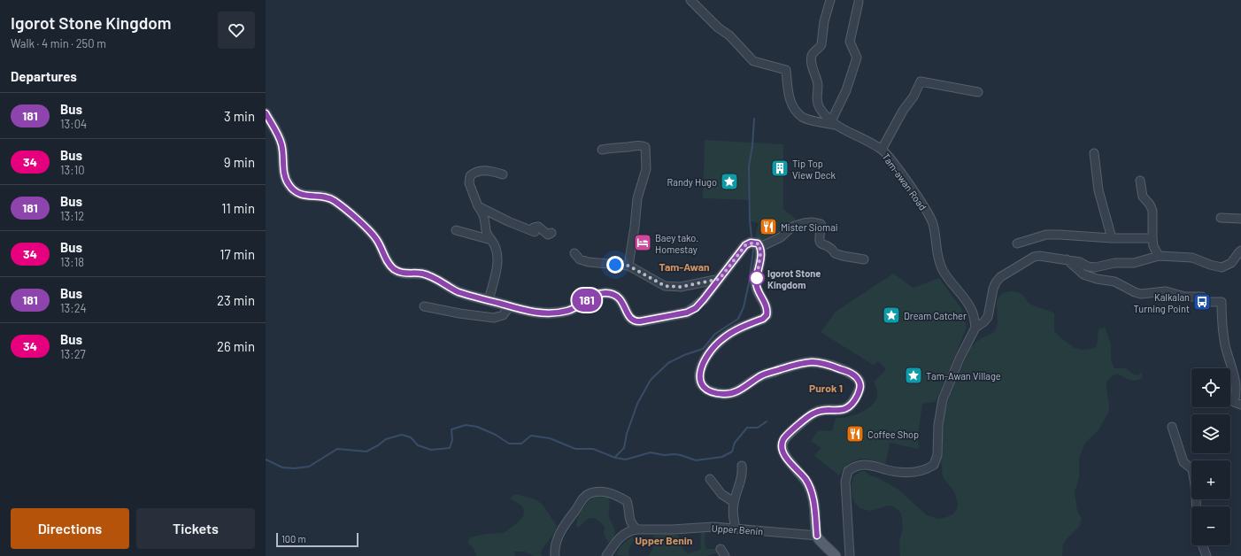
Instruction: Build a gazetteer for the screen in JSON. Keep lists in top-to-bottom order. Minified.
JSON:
{"streets":{"street":["Tam-awan Road","Upper Benin"]},"districts":["Tam-Awan","Purok 1","Upper Benin"],"places":{"building":["Tip Top View Deck"],"place":["Randy Hugo","Dream Catcher","Tam-Awan Village"],"restaurant":["Mister Siomai","Coffee Shop"],"hotel":["Baey tako. Homestay"],"other":["Igorot Stone Kingdom"],"bus stop":["Kalkalan Turning Point"]},"lines":["bus line 181"],"scale_bar":"100 m","page":{"heading":[["Igorot Stone Kingdom","Walk · 4 min · 250 m"],"Departures"],"on_map":"181","list":[{"mark":"181","name":"Bus","note":"13:04","value":"3 min"},{"mark":"34","name":"Bus","note":"13:10","value":"9 min"},{"mark":"181","name":"Bus","note":"13:12","value":"11 min"},{"mark":"34","name":"Bus","note":"13:18","value":"17 min"},{"mark":"181","name":"Bus","note":"13:24","value":"23 min"},{"mark":"34","name":"Bus","note":"13:27","value":"26 min"}],"map_buttons":["+","−"],"buttons":["Directions","Tickets"],"scale":"100 m"}}
